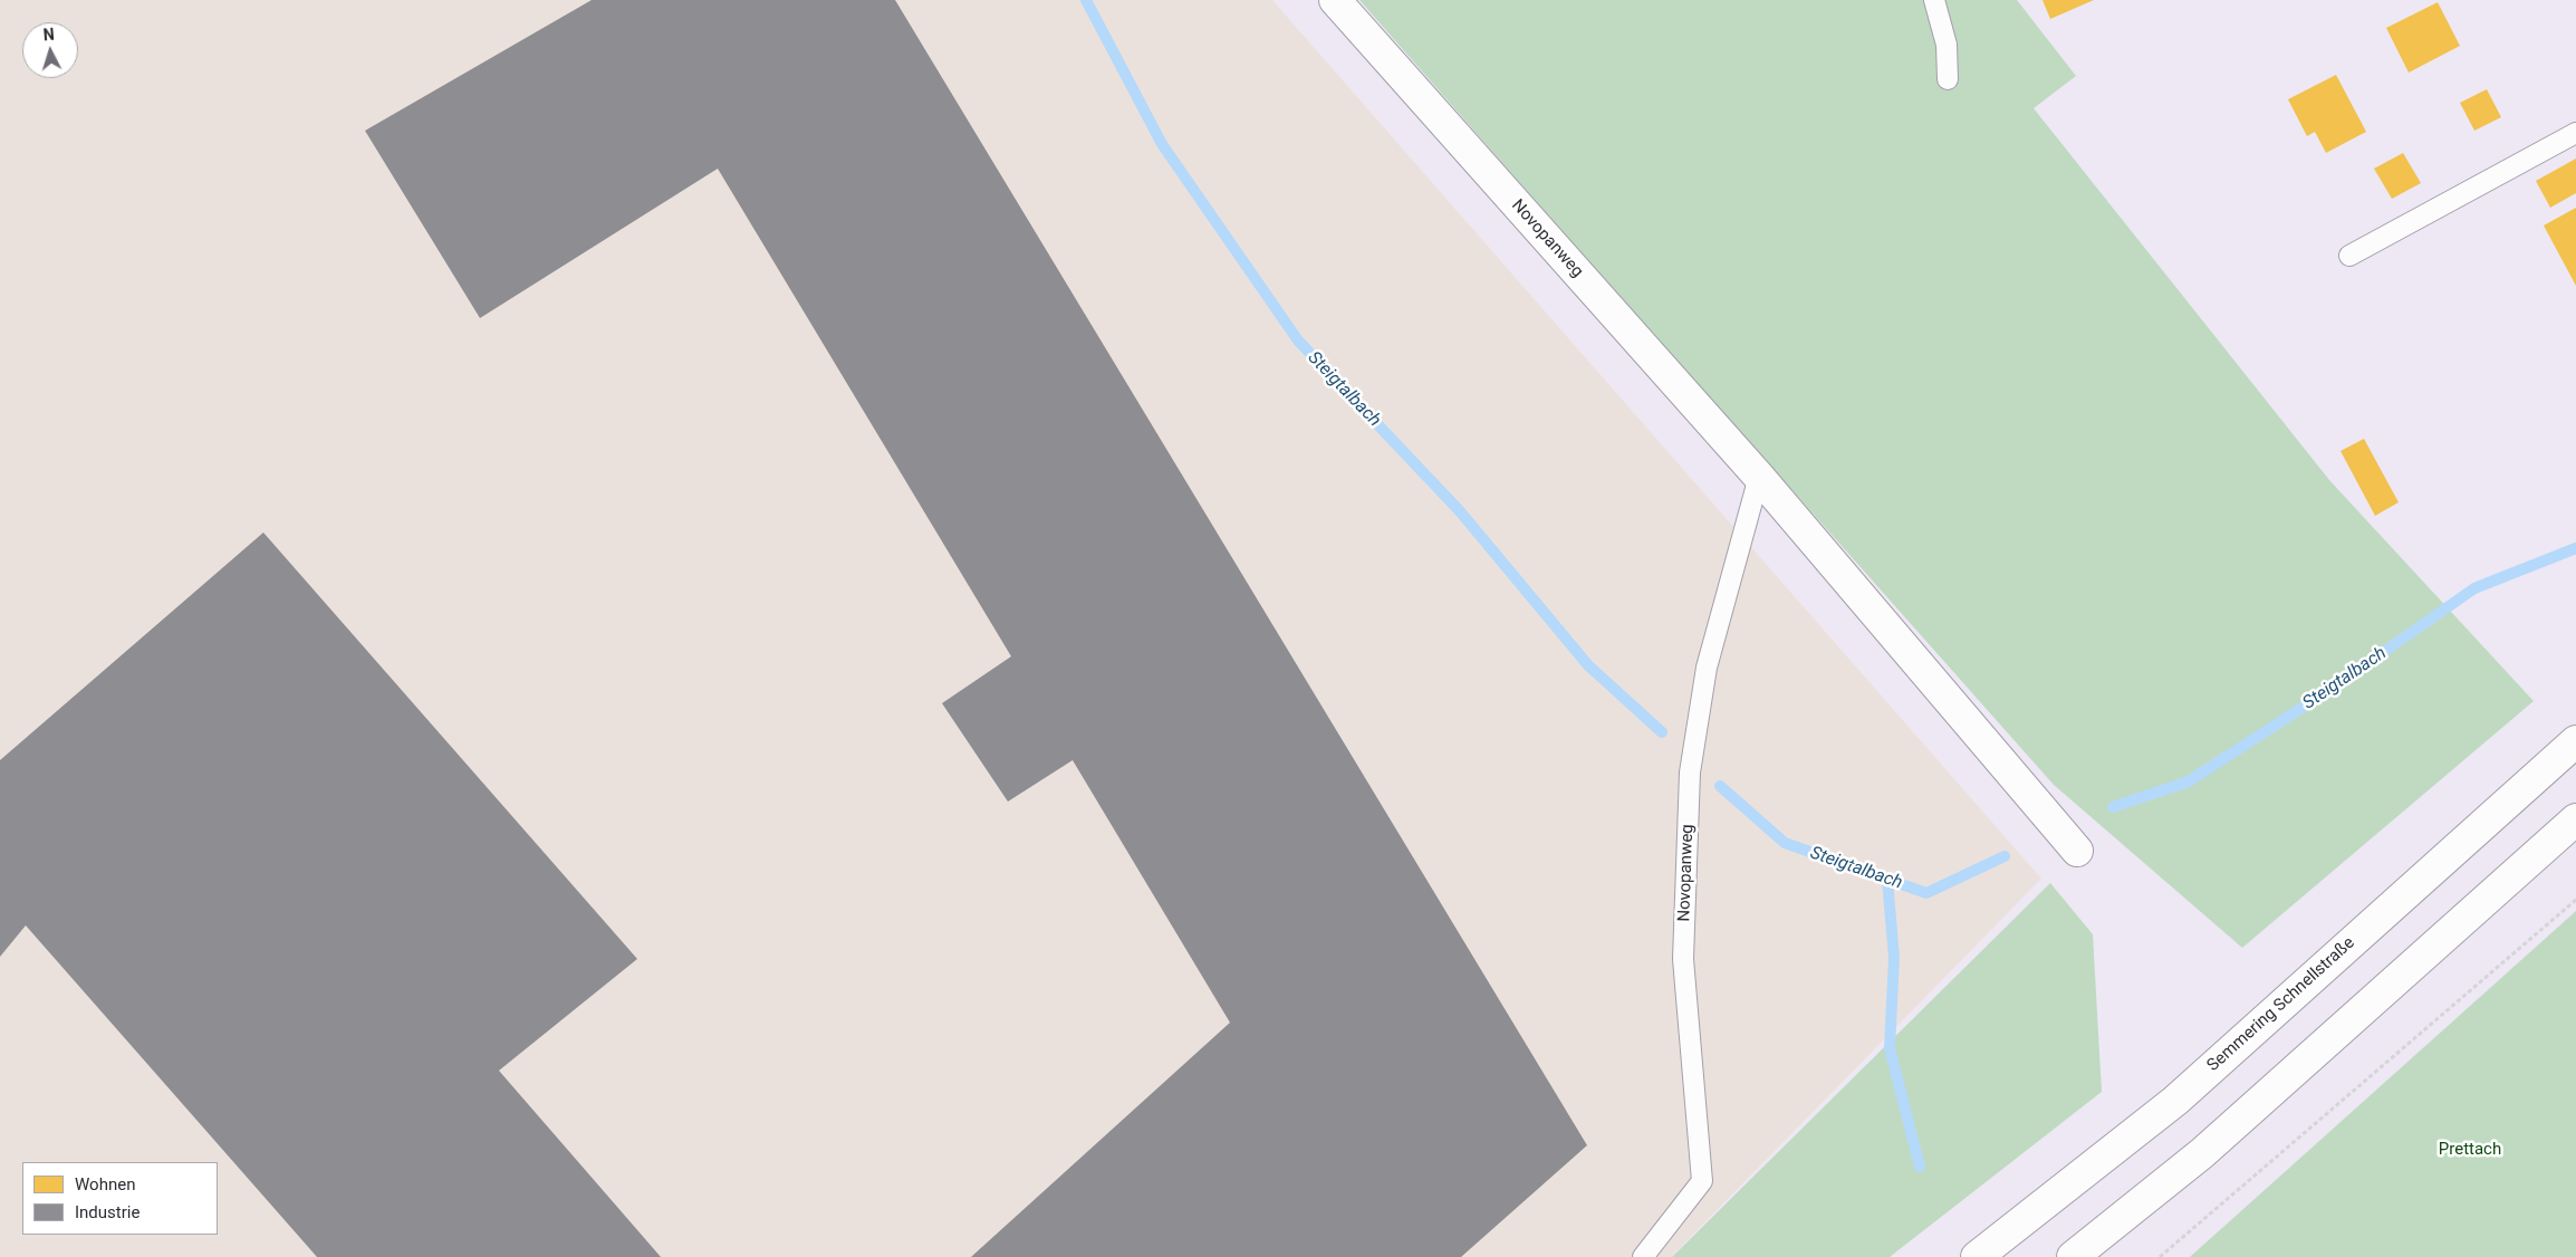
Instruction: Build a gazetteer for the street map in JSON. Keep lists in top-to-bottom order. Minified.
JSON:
{"streets":{"main road":["Novopanweg","Semmering Schnellstraße"]},"water":["Steigtalbach"],"parks":["Prettach"],"legend":["Wohnen","Industrie"],"north":"top"}
